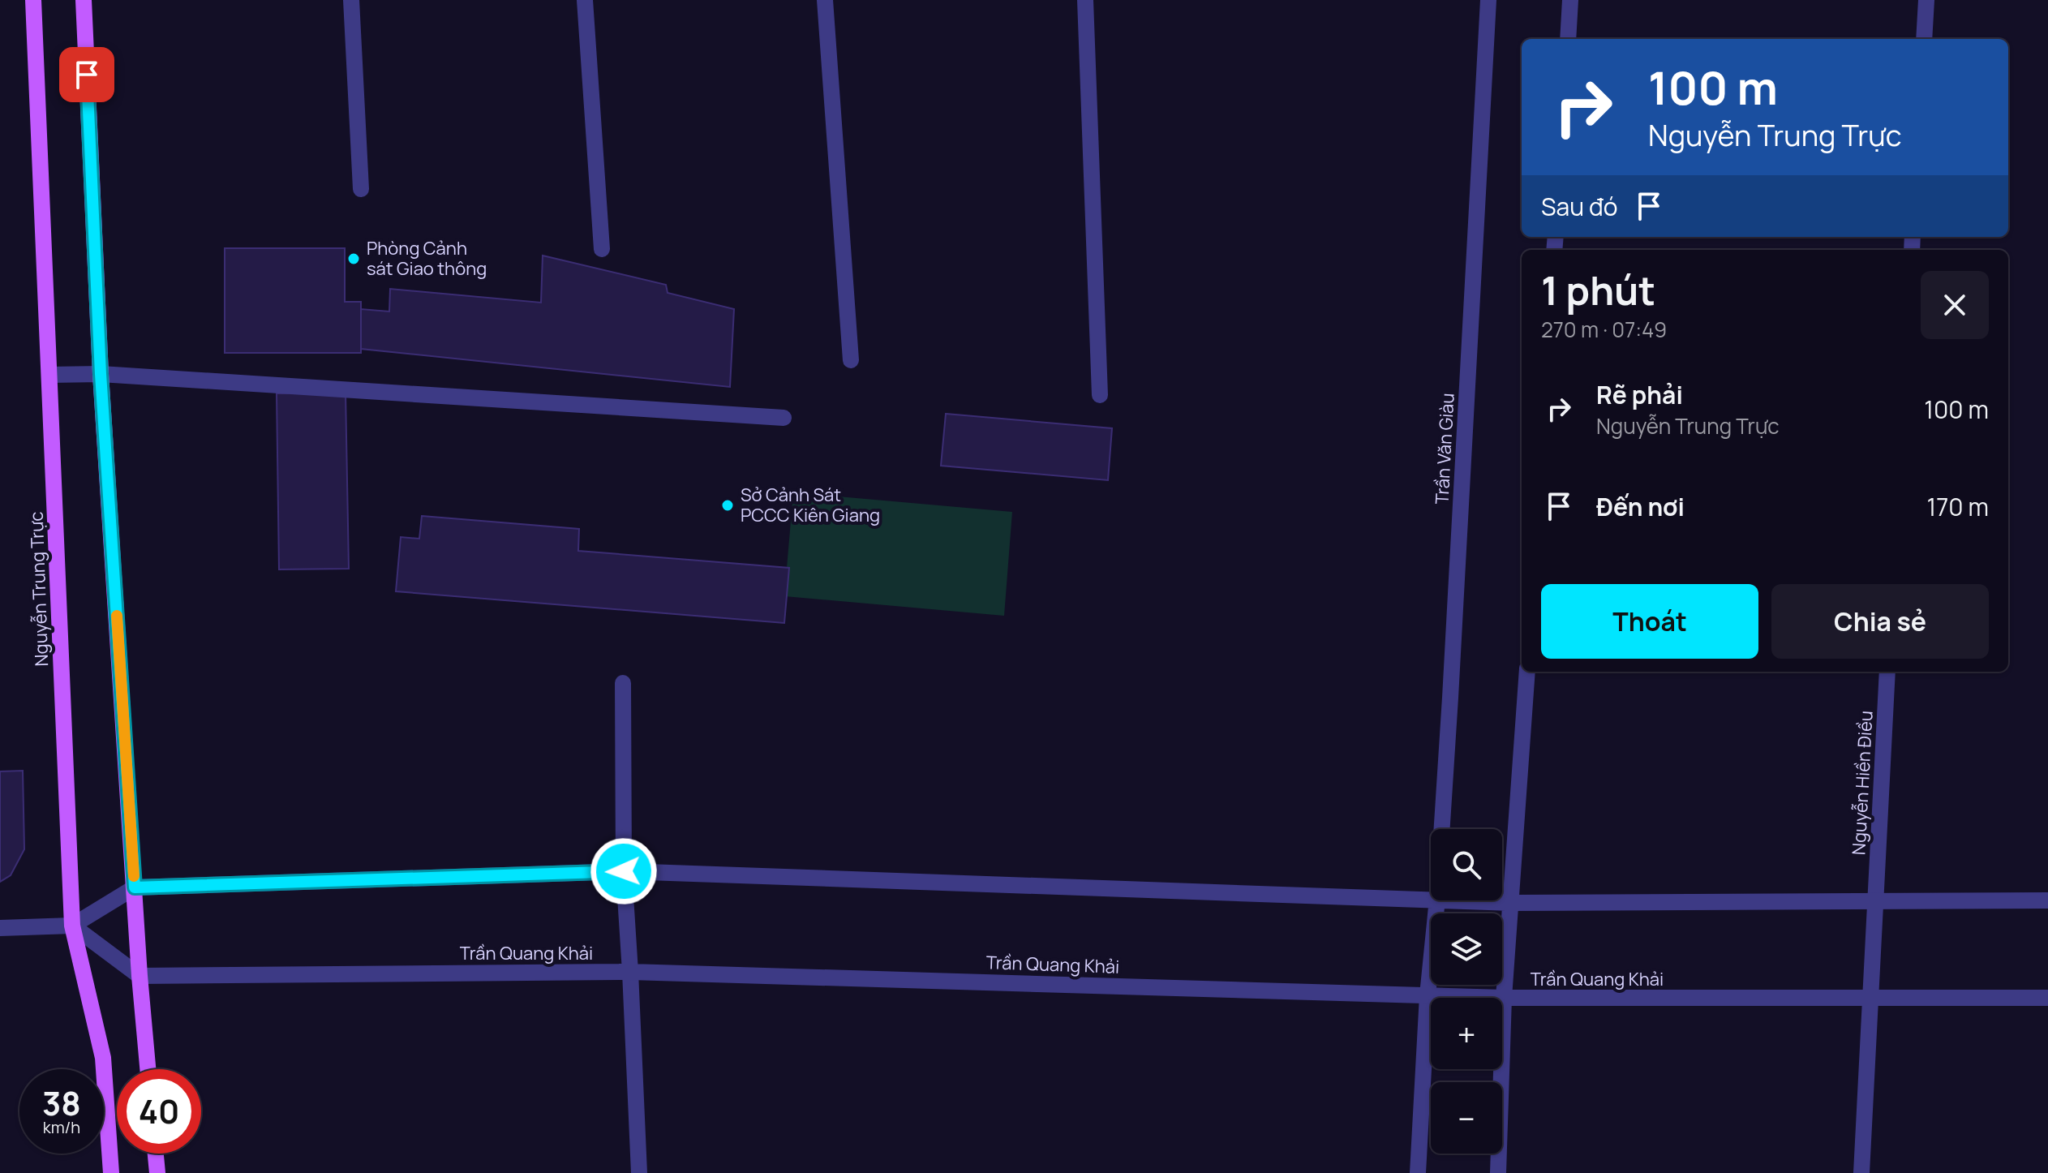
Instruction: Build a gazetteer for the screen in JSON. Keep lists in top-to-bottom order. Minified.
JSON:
{"streets":{"main road":["Nguyễn Trung Trực"],"street":["Trần Văn Giàu","Nguyễn Hiền Điều","Trần Quang Khải"]},"crossings":[["Trần Văn Giàu","Trần Quang Khải"],["Nguyễn Hiền Điều","Trần Quang Khải"]],"places":["Phòng Cảnh sát Giao thông","Sở Cảnh Sát PCCC Kiên Giang"],"page":{"turn":["100 m","Nguyễn Trung Trực"],"then":"Sau đó","heading":["1 phút","270 m · 07:49"],"list":[{"name":"Rẽ phải","note":"Nguyễn Trung Trực","value":"100 m"},{"name":"Đến nơi","value":"170 m"}],"buttons":["Thoát","Chia sẻ"],"map_buttons":["+","−"],"speed":"38 km/h","limit":"40"}}
